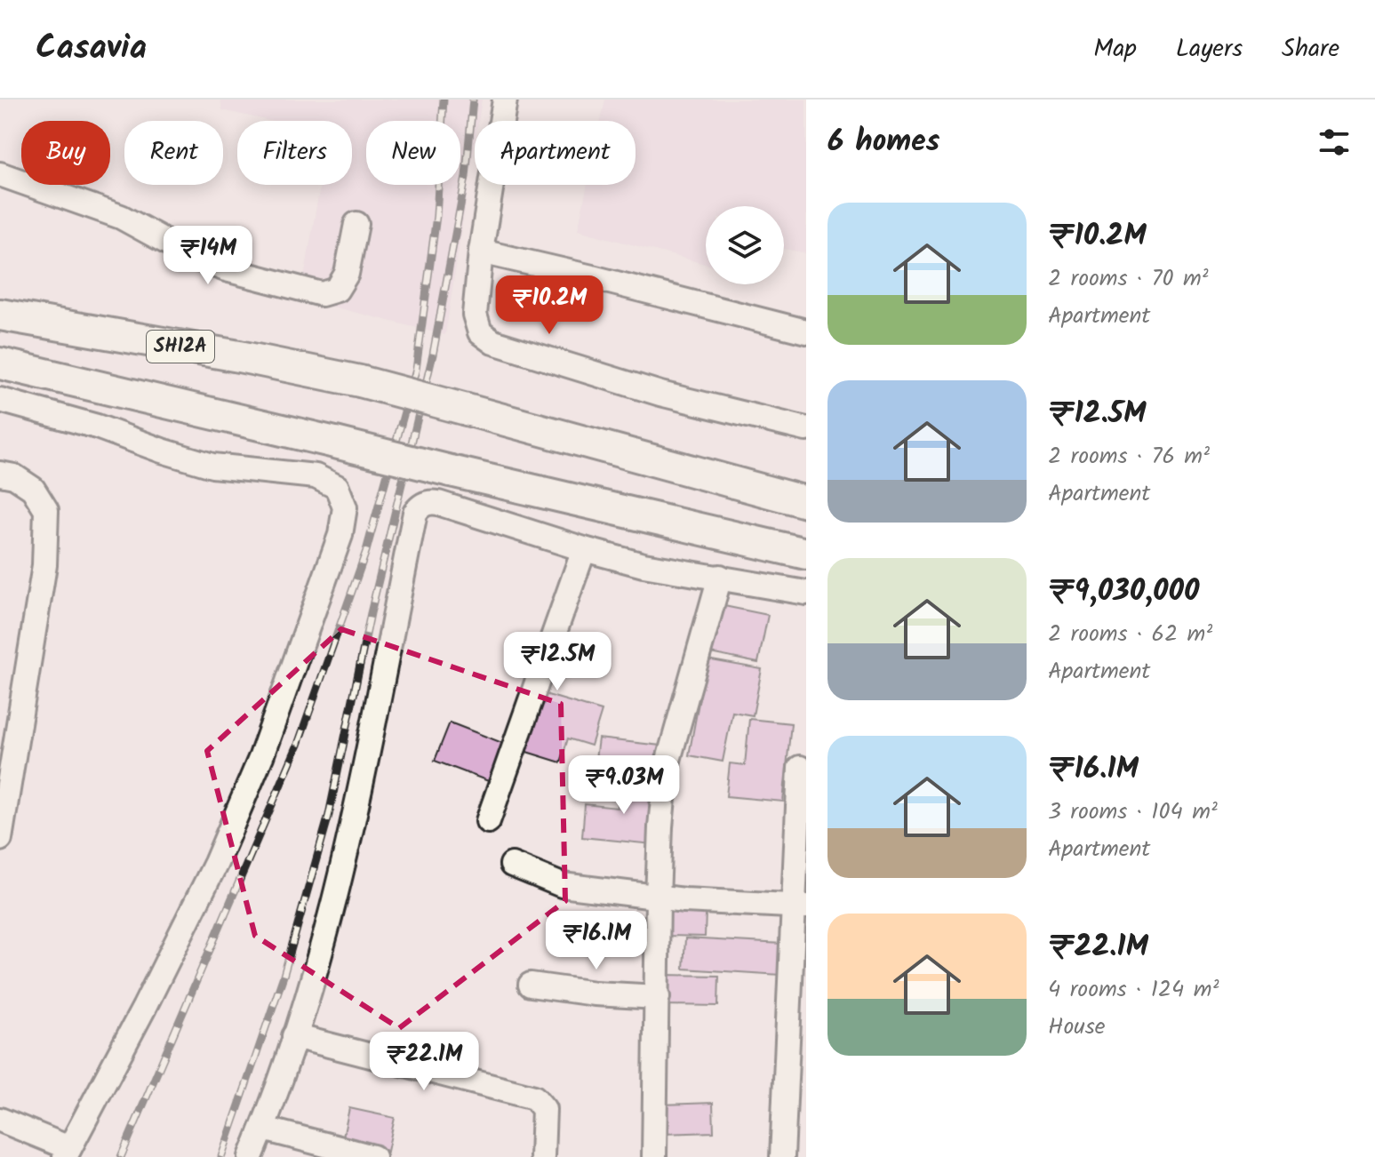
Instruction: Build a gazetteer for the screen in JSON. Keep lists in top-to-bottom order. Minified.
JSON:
{"streets":{"main road":["SH12A"]},"page":{"header":"Casavia","nav":["Map","Layers","Share"],"heading":"6 homes","chip":["Buy","Rent","Filters","New","Apartment"],"list":[{"name":"₹10.2M","note":"2 rooms · 70 m² · Apartment"},{"name":"₹12.5M","note":"2 rooms · 76 m² · Apartment"},{"name":"₹9,030,000","note":"2 rooms · 62 m² · Apartment"},{"name":"₹16.1M","note":"3 rooms · 104 m² · Apartment"},{"name":"₹22.1M","note":"4 rooms · 124 m² · House"}],"price":["₹14M","₹10.2M","₹12.5M","₹9.03M","₹16.1M","₹22.1M"]}}
